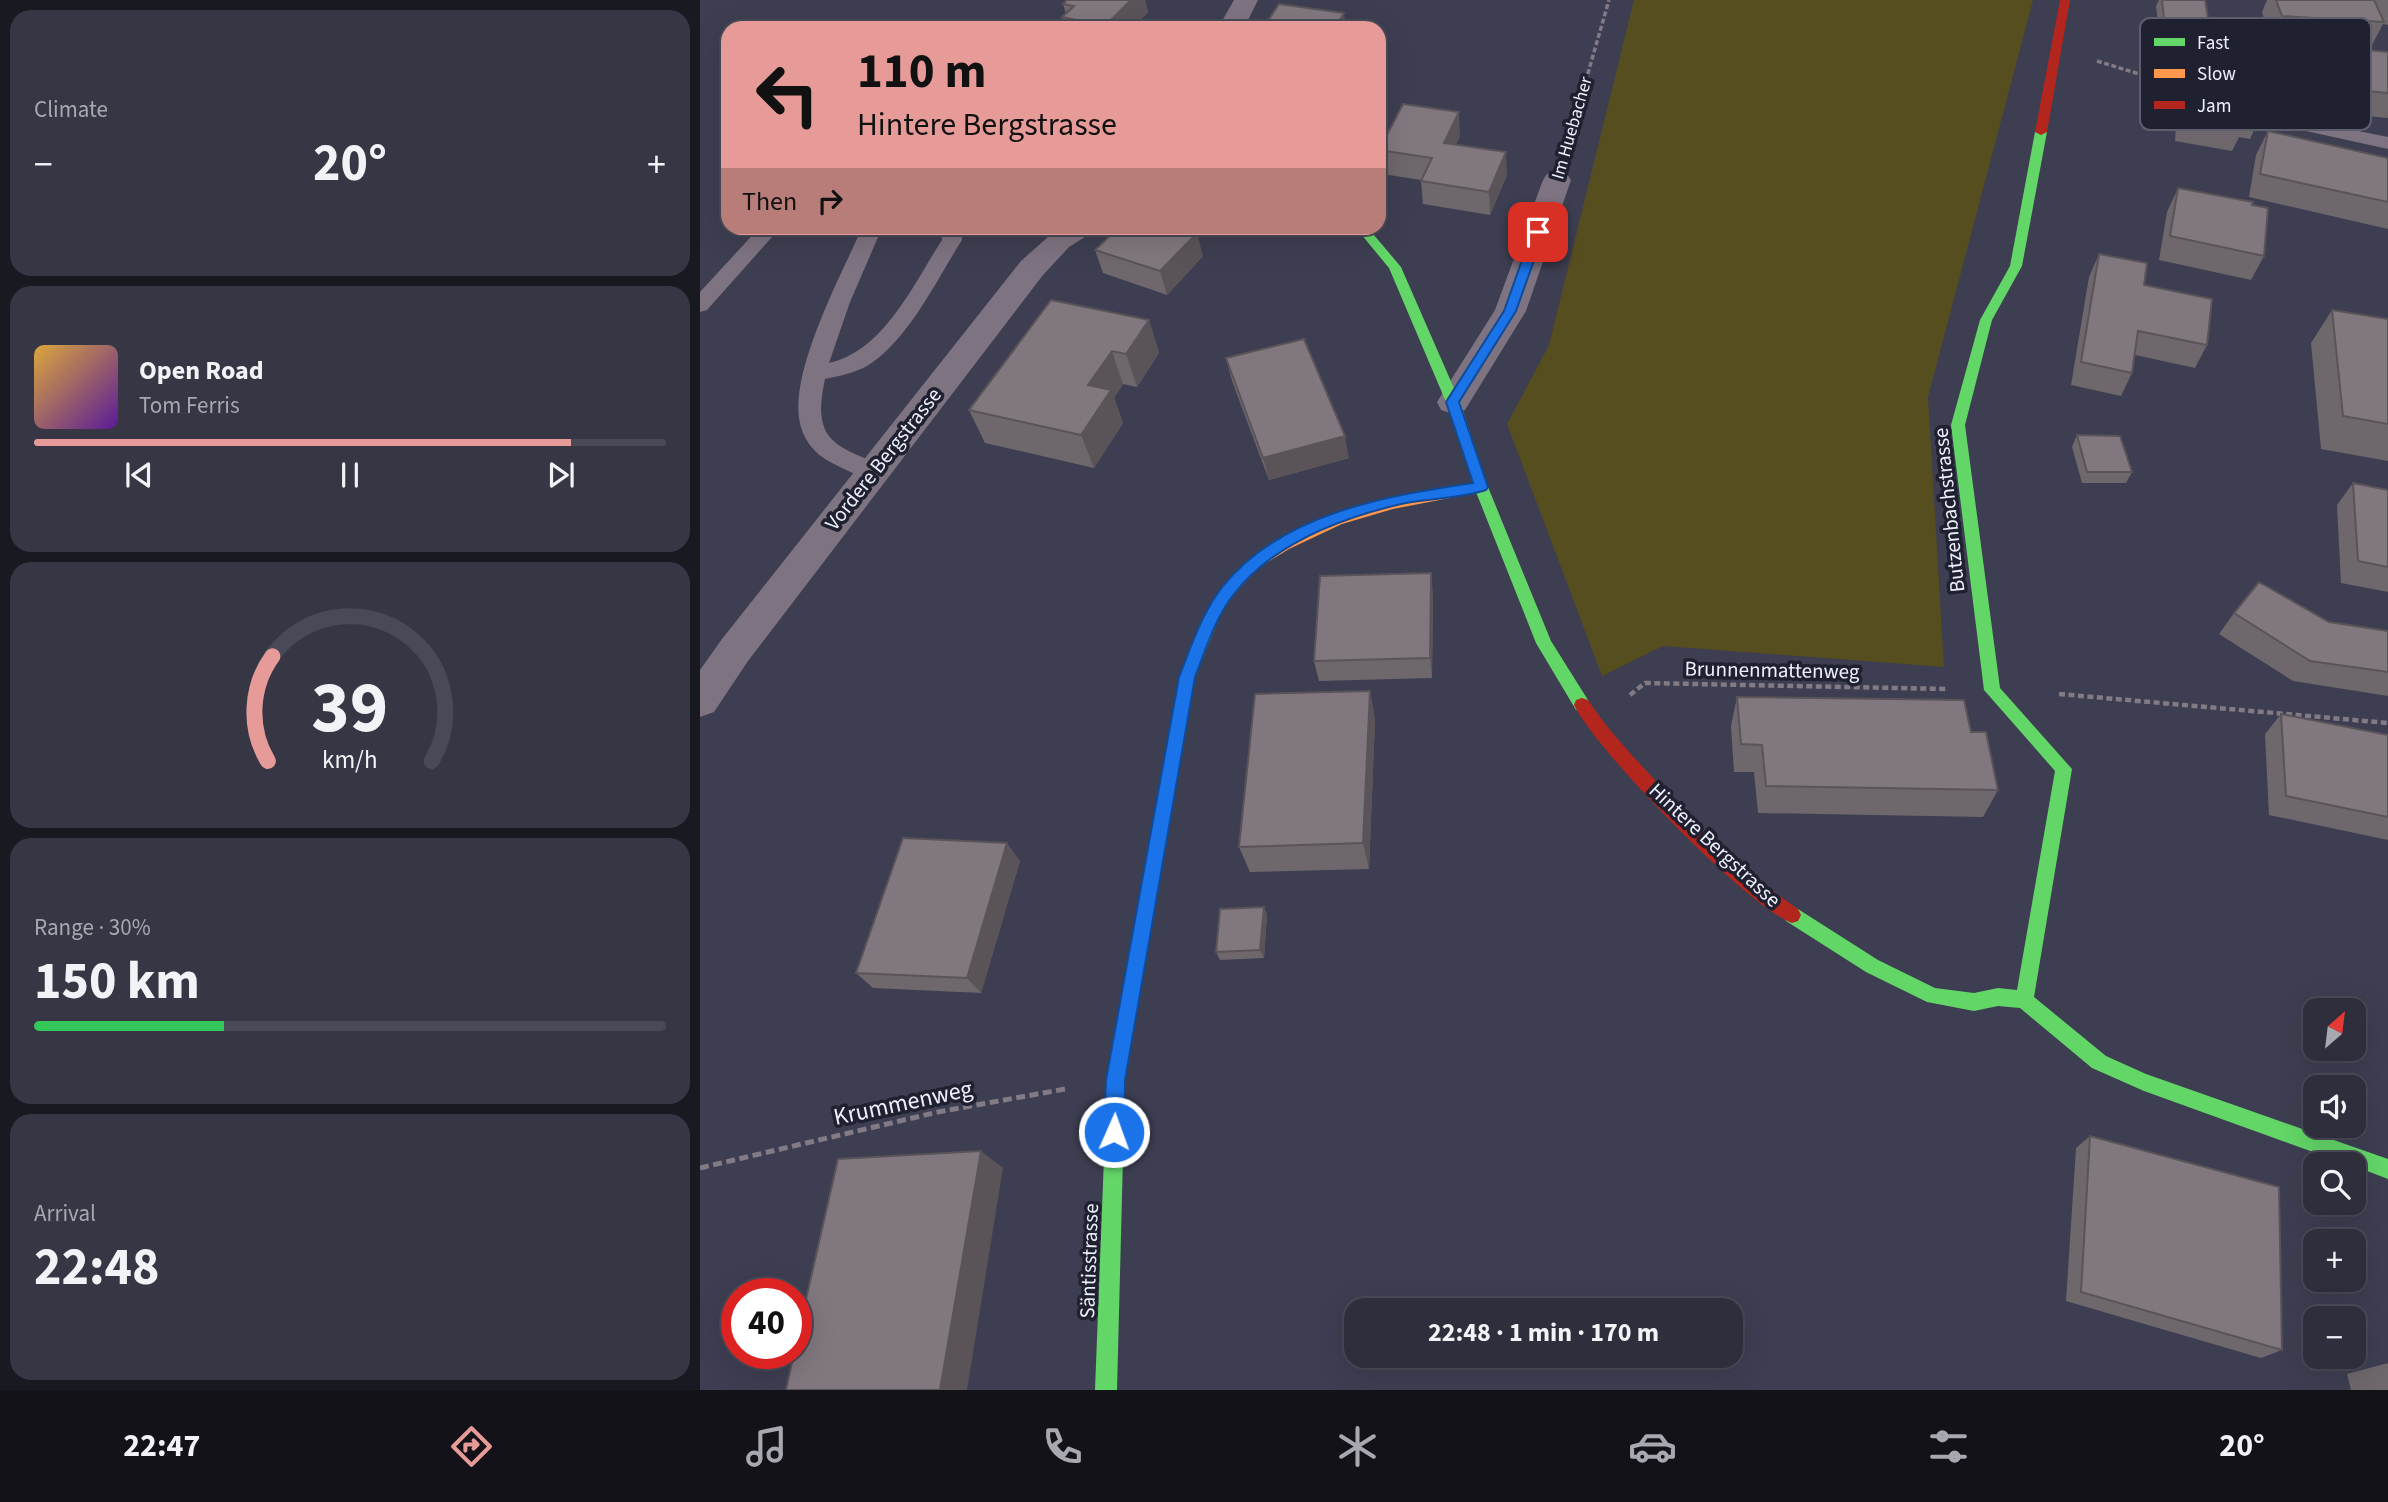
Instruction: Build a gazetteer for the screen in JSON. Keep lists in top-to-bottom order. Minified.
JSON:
{"streets":{"street":["Im Huebacher","Vordere Bergstrasse","Butzenbachstrasse","Hintere Bergstrasse","Säntisstrasse"],"path":["Brunnenmattenweg","Krummenweg"]},"crossings":[["Im Huebacher","Hintere Bergstrasse"],["Butzenbachstrasse","Hintere Bergstrasse"],["Brunnenmattenweg","Hintere Bergstrasse"],["Hintere Bergstrasse","Säntisstrasse"],["Krummenweg","Säntisstrasse"]],"legend":["Fast","Slow","Jam"],"north":"top right","page":{"tile":["Climate",["Range · 30%","150 km"],["Arrival","22:48"]],"turn":["110 m","Hintere Bergstrasse"],"heat":["−","20°","+"],"then":"Then","song":["Open Road","Tom Ferris"],"map_buttons":["+","−"],"limit":"40","trip":"22:48 · 1 min · 170 m","tabs":["22:47","20°"],"gauge":["39","km/h"]}}
